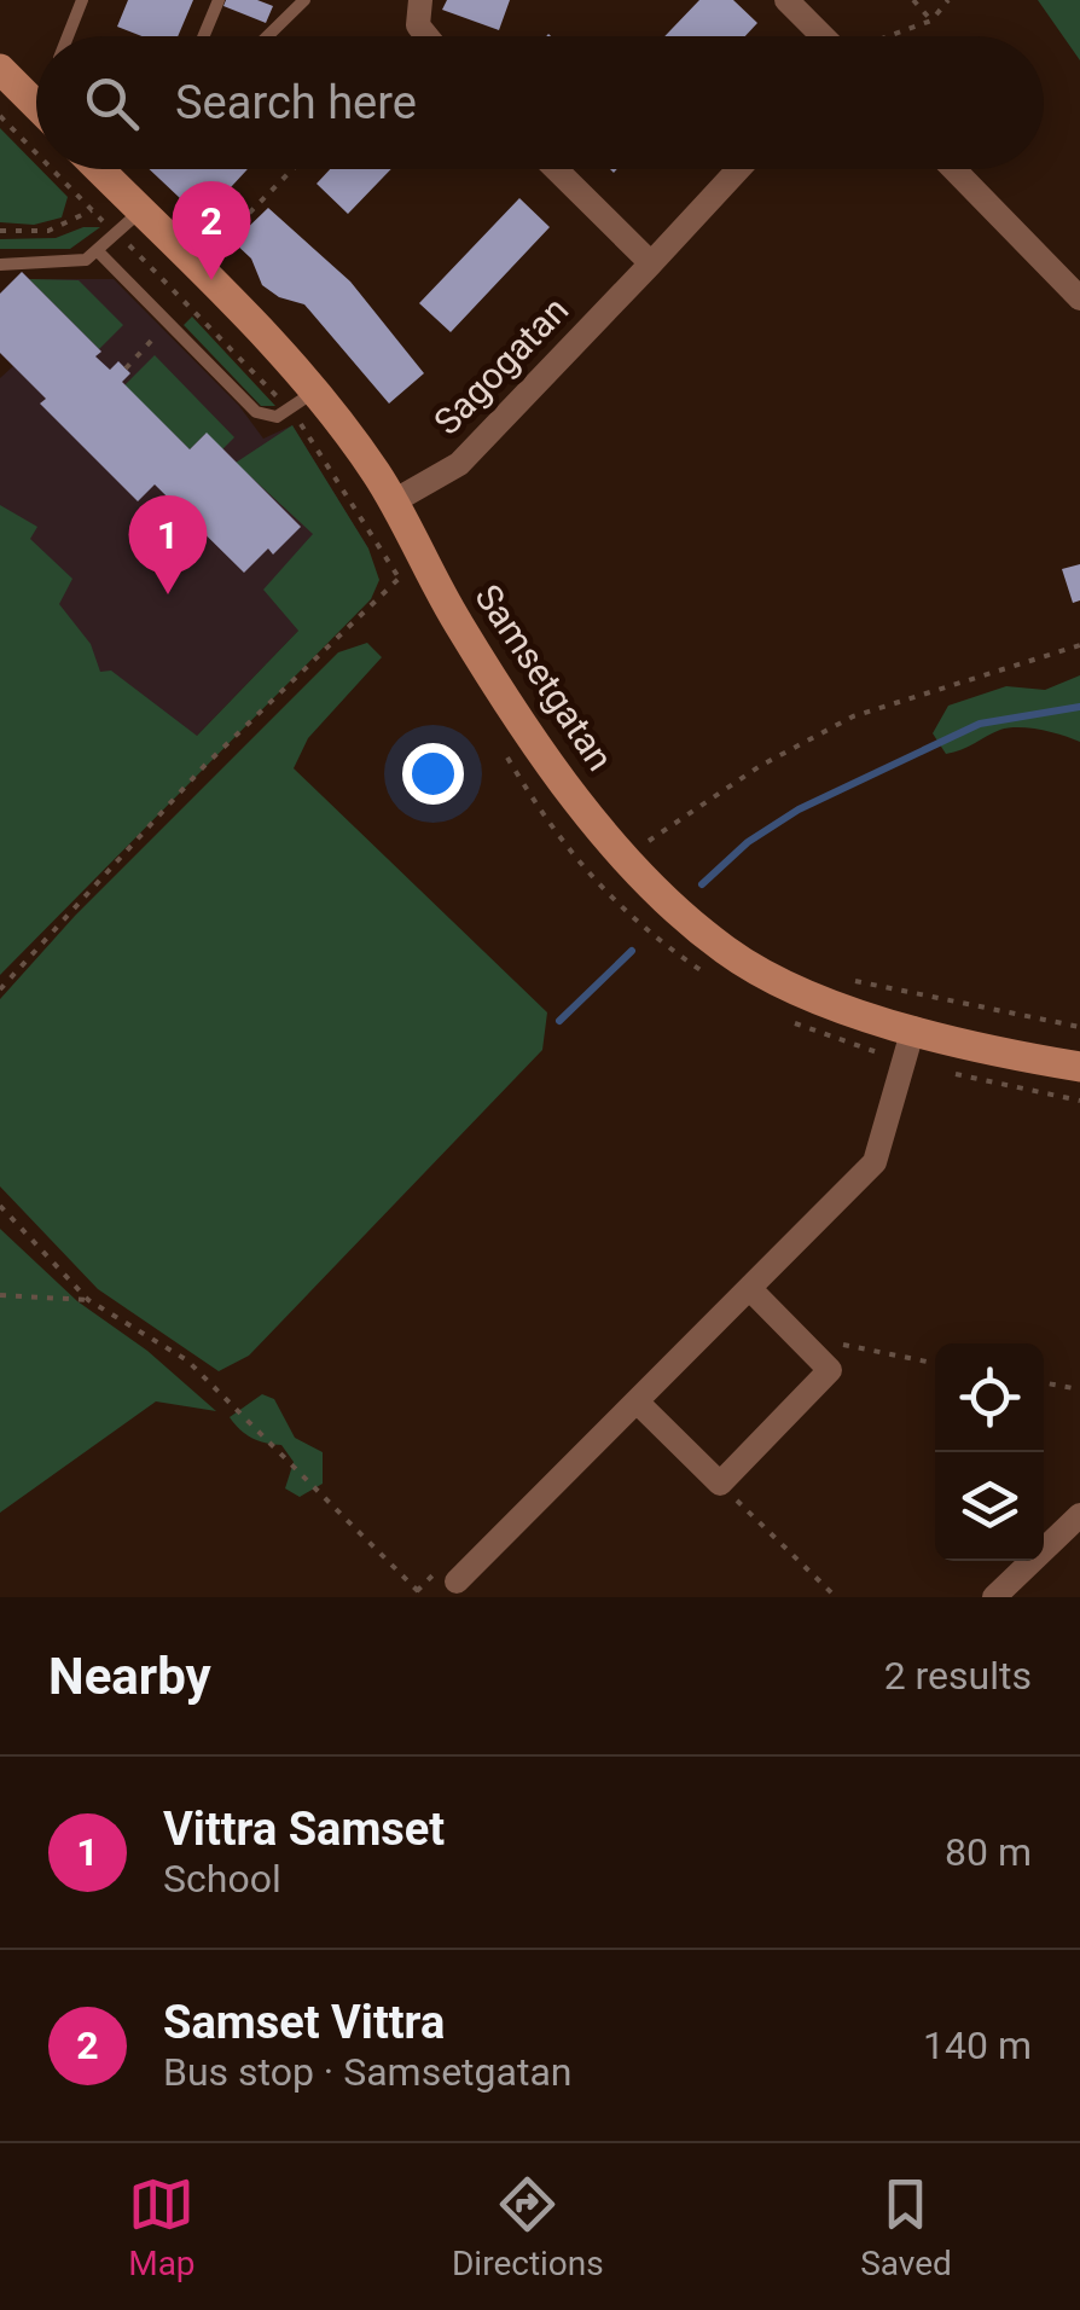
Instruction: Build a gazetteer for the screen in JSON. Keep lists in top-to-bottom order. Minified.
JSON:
{"streets":{"street":["Sagogatan","Samsetgatan"]},"crossings":[["Sagogatan","Samsetgatan"]],"page":{"search":"Search here","pins":["2","1"],"heading":["Nearby","2 results"],"list":[{"mark":"1","name":"Vittra Samset","note":"School","value":"80 m"},{"mark":"2","name":"Samset Vittra","note":"Bus stop · Samsetgatan","value":"140 m"}],"nav":["Map","Directions","Saved"]}}
